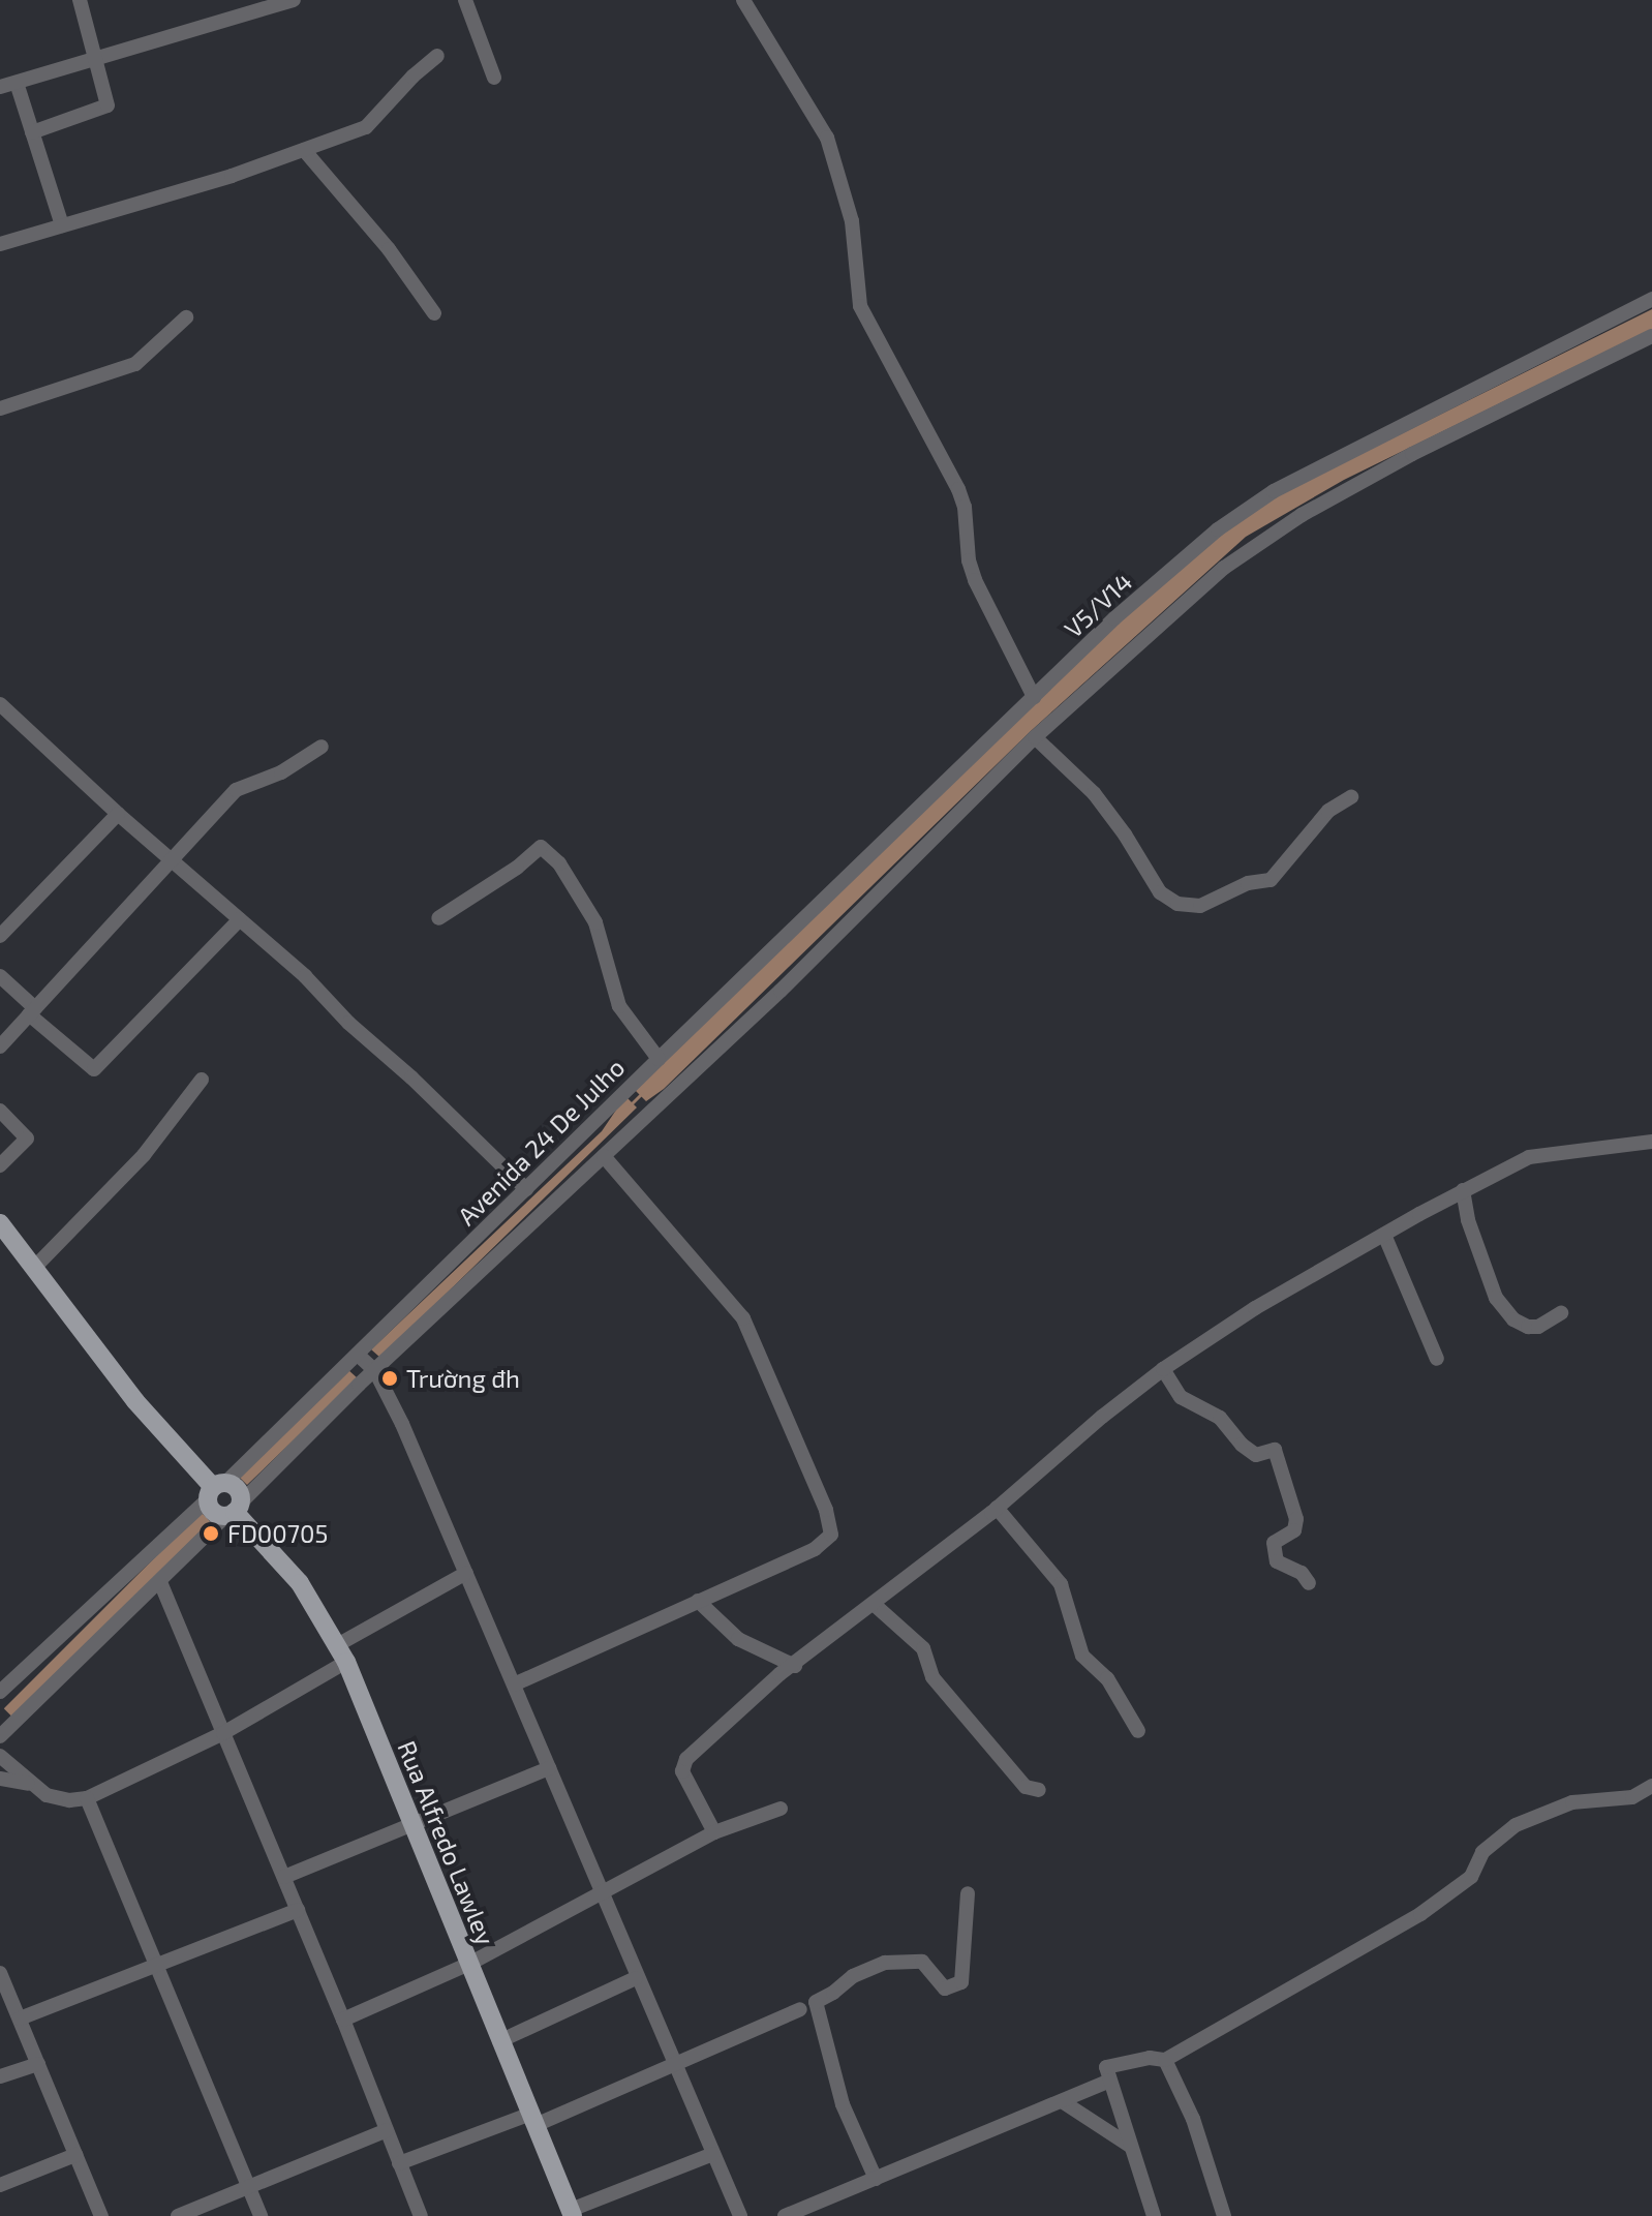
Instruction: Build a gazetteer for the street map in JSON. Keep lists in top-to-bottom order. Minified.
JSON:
{"streets":{"main road":["Rua Alfredo Lawley"],"street":["V5/V14","Avenida 24 De Julho"]},"crossings":[["V5/V14","Avenida 24 De Julho"]],"places":["Trường đh","FD00705"]}
